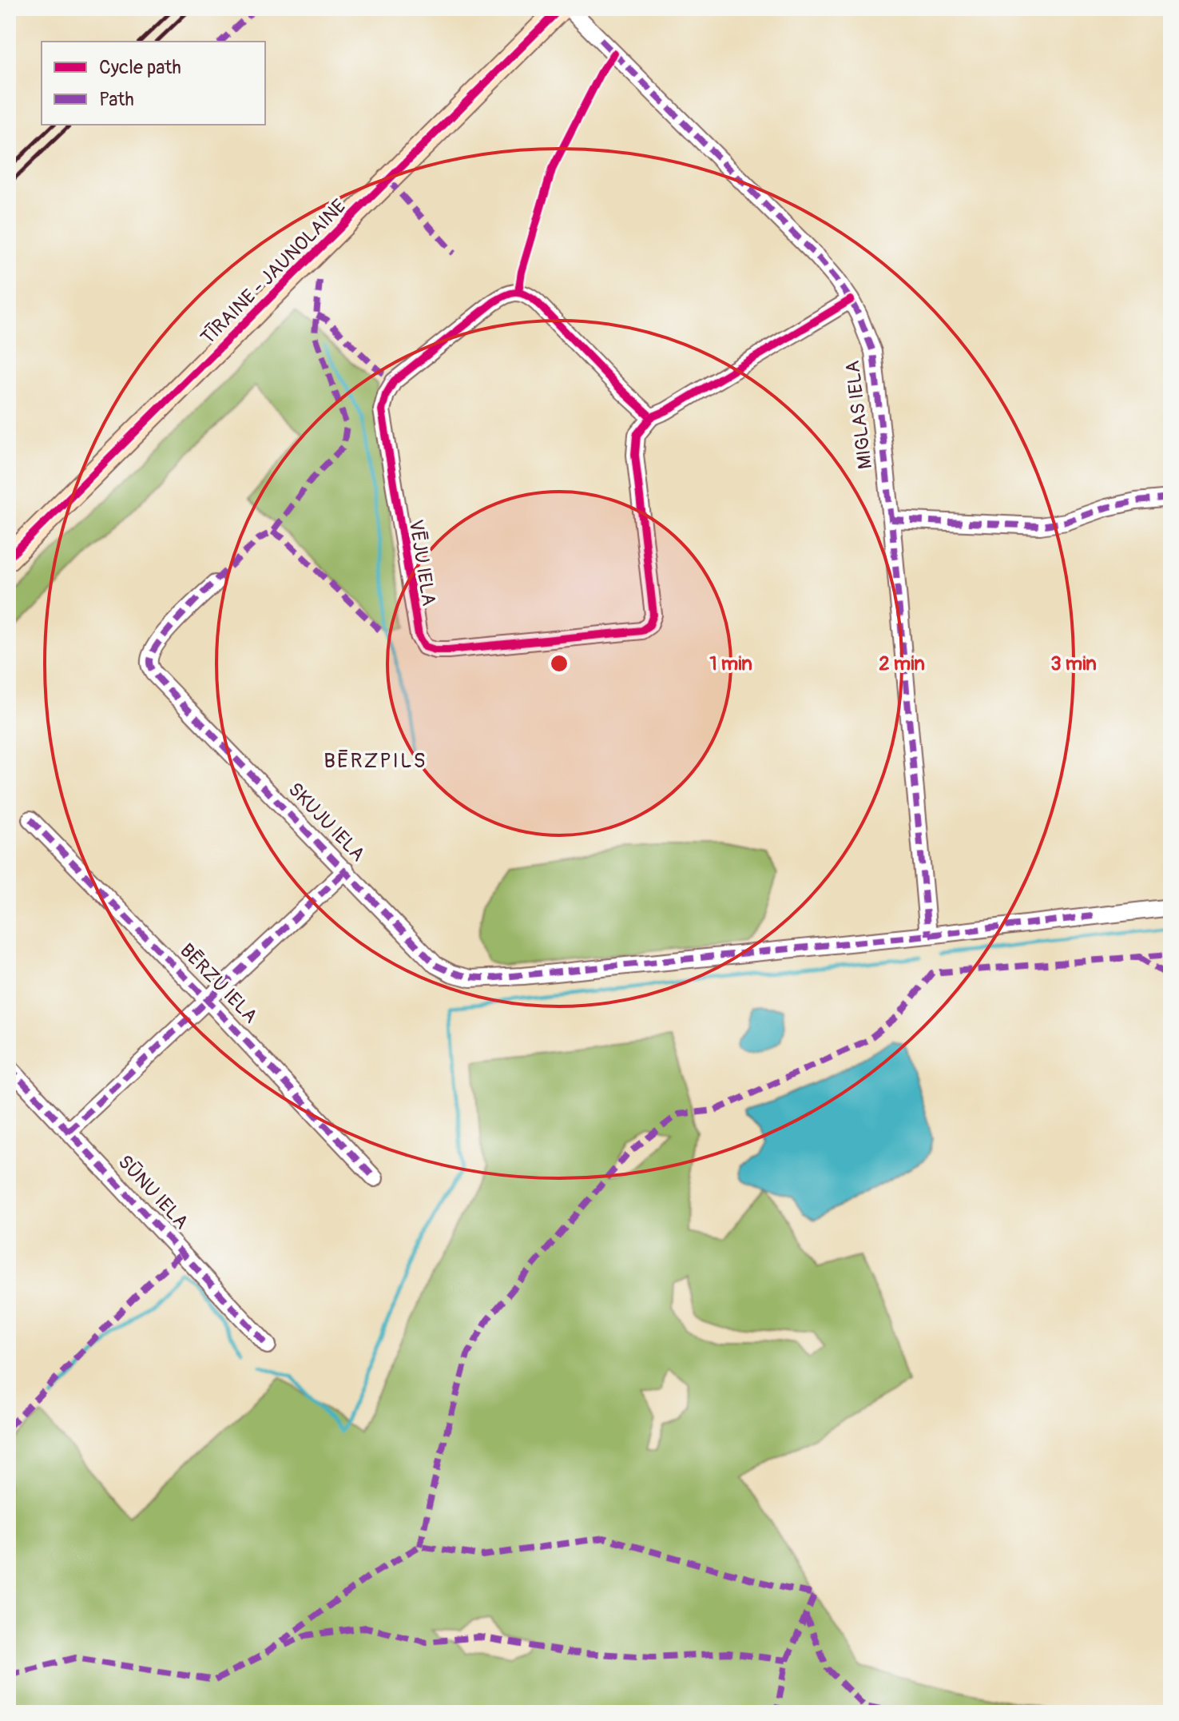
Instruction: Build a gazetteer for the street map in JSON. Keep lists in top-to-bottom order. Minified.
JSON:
{"streets":{"main road":["TĪRAINE - JAUNOLAINE"],"street":["MIGLAS IELA","VĒJU IELA","SKUJU IELA","BĒRZU IELA","SŪNU IELA"]},"crossings":[["MIGLAS IELA","SKUJU IELA"]],"districts":["BĒRZPILS"],"legend":["Cycle path","Path"],"rings":["1 min","2 min","3 min"]}
